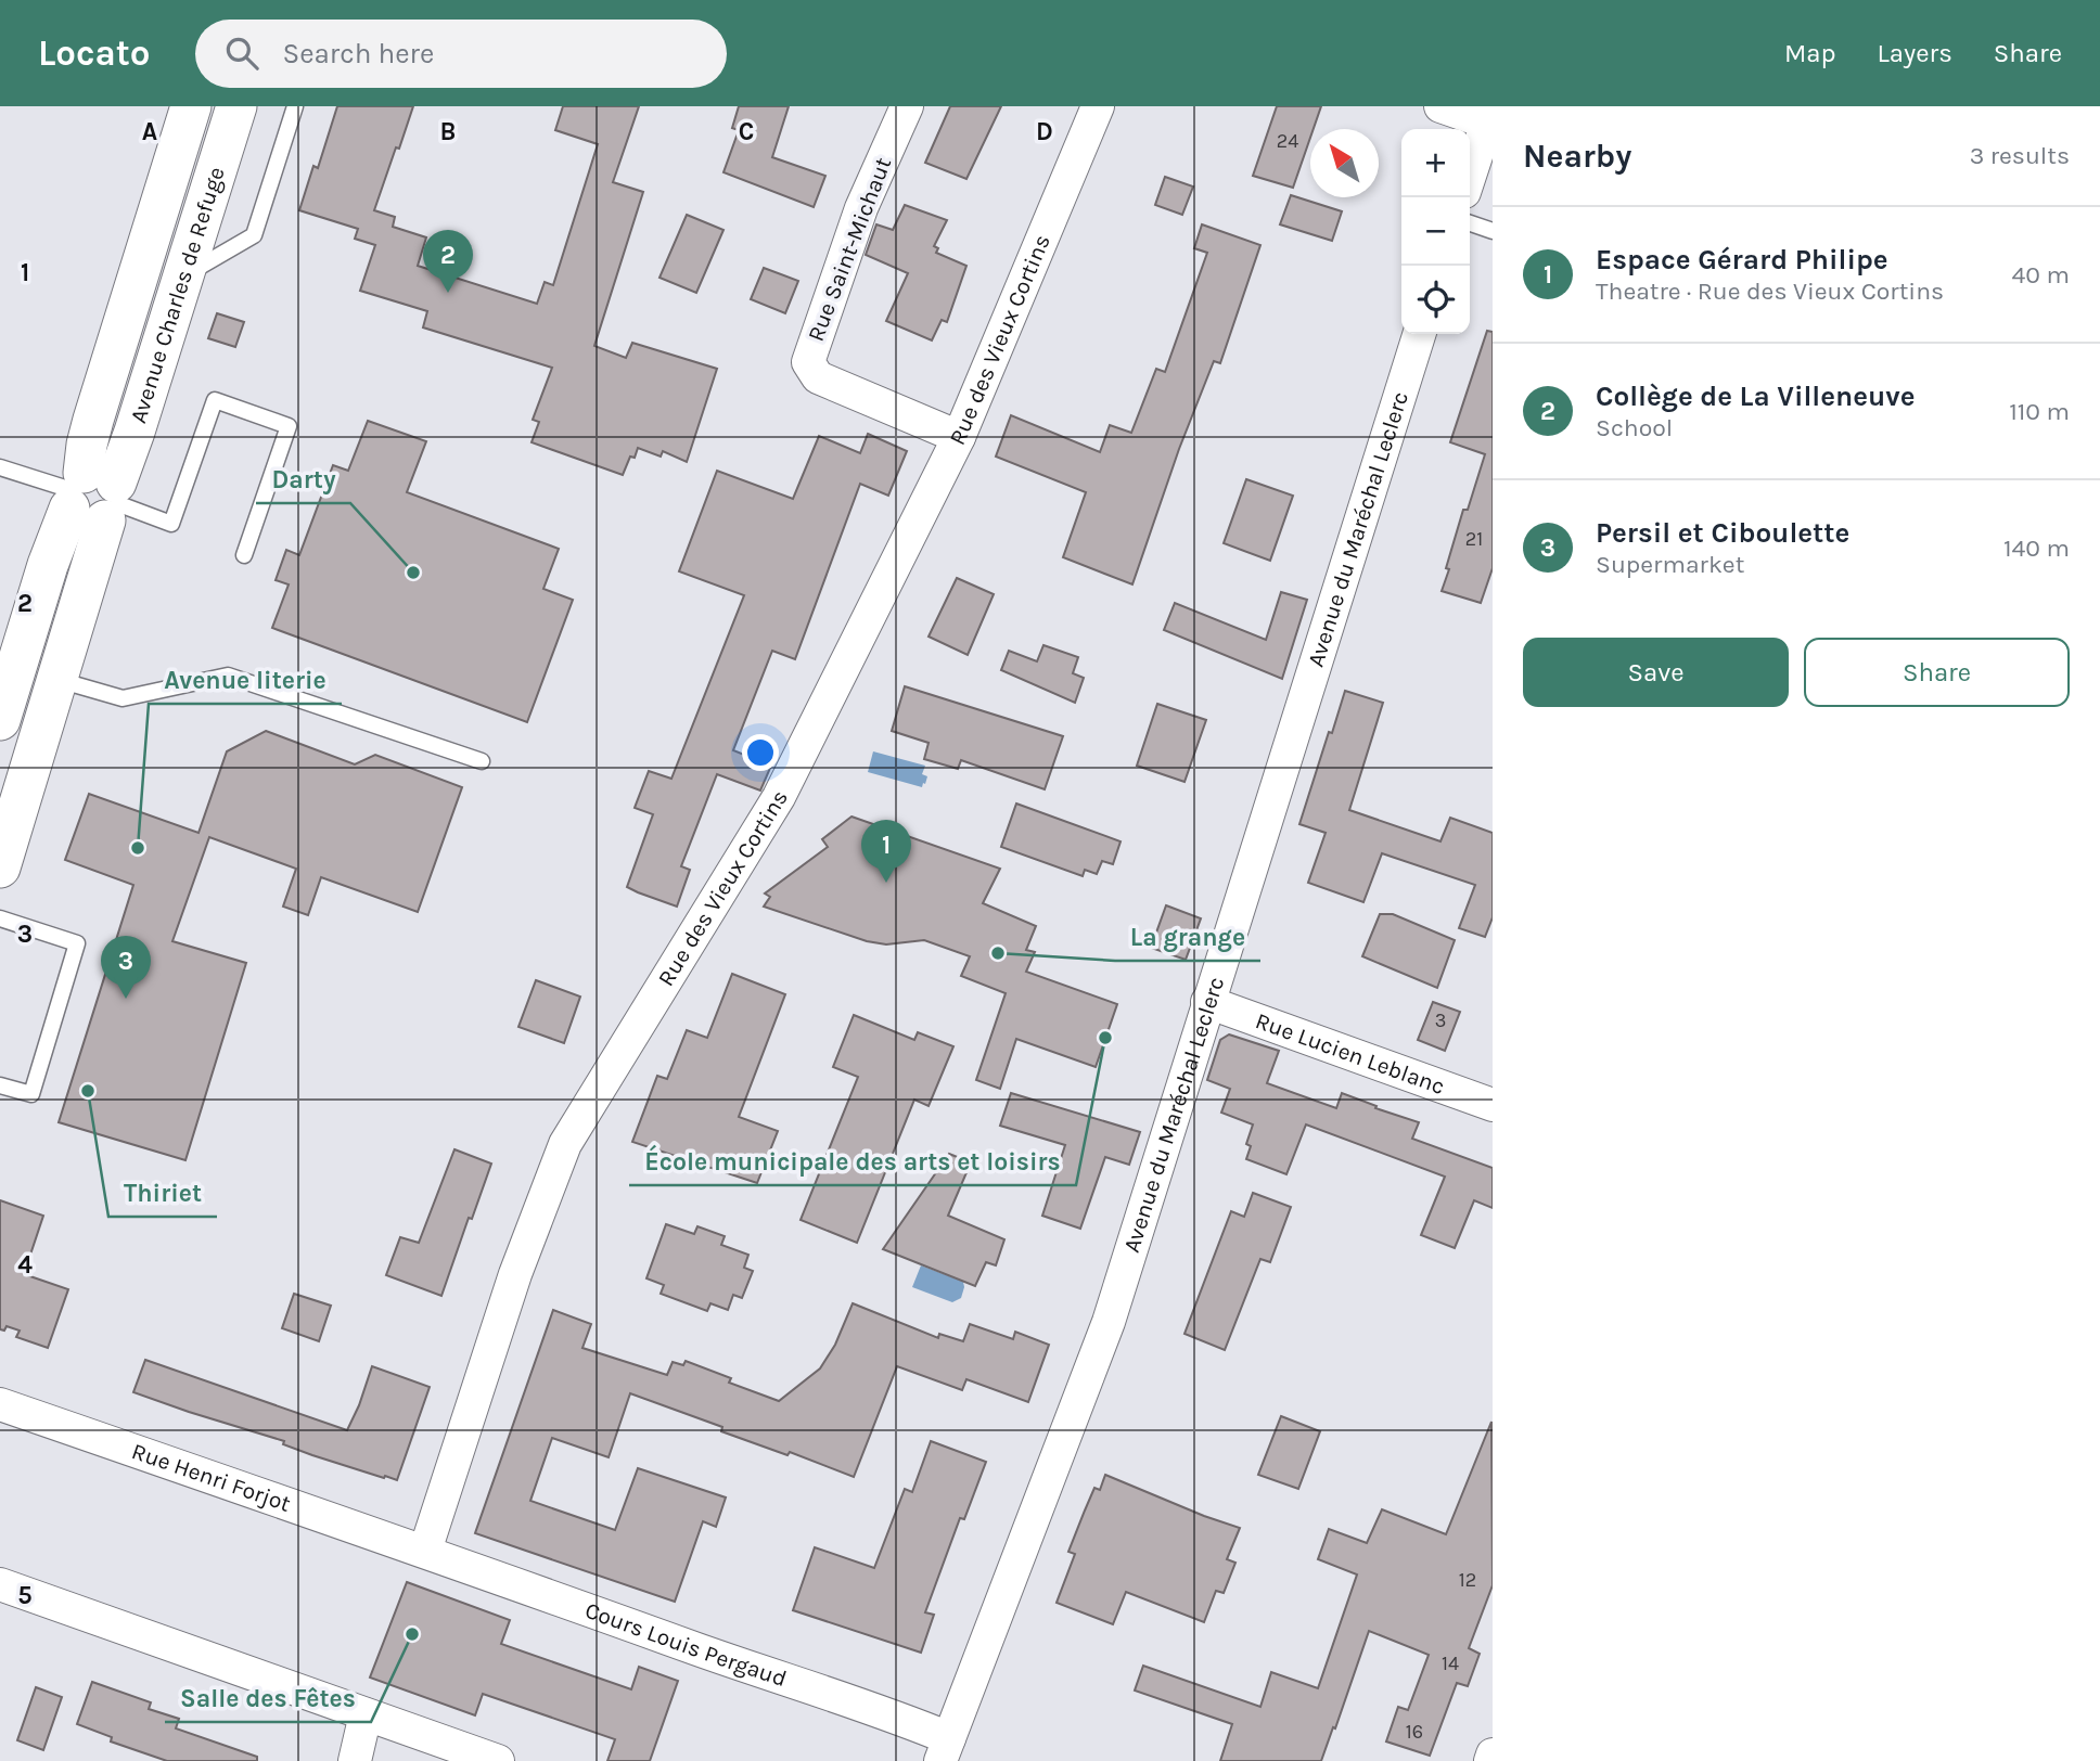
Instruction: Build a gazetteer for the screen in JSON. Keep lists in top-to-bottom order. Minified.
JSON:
{"streets":{"street":["Rue Saint-Michaut","Avenue Charles de Refuge","Rue des Vieux Cortins","Avenue du Maréchal Leclerc","Rue Lucien Leblanc","Rue Henri Forjot","Cours Louis Pergaud"]},"crossings":[["Rue Saint-Michaut","Rue des Vieux Cortins"],["Rue des Vieux Cortins","Rue Henri Forjot"],["Rue des Vieux Cortins","Cours Louis Pergaud"],["Avenue du Maréchal Leclerc","Rue Lucien Leblanc"],["Avenue du Maréchal Leclerc","Cours Louis Pergaud"],["Rue Henri Forjot","Cours Louis Pergaud"]],"places":["Darty","Avenue literie","La grange","École municipale des arts et loisirs","Thiriet","Salle des Fêtes"],"house_numbers":["24","21","3","12","14","16"],"north":"top left","page":{"header":"Locato","search":"Search here","nav":["Map","Layers","Share"],"heading":["Nearby","3 results"],"map_buttons":["+","−"],"list":[{"mark":"1","name":"Espace Gérard Philipe","note":"Theatre · Rue des Vieux Cortins","value":"40 m"},{"mark":"2","name":"Collège de La Villeneuve","note":"School","value":"110 m"},{"mark":"3","name":"Persil et Ciboulette","note":"Supermarket","value":"140 m"}],"pins":["2","1","3"],"buttons":["Save","Share"]},"grid":{"columns":["A","B","C","D"],"rows":["1","2","3","4","5"]}}
